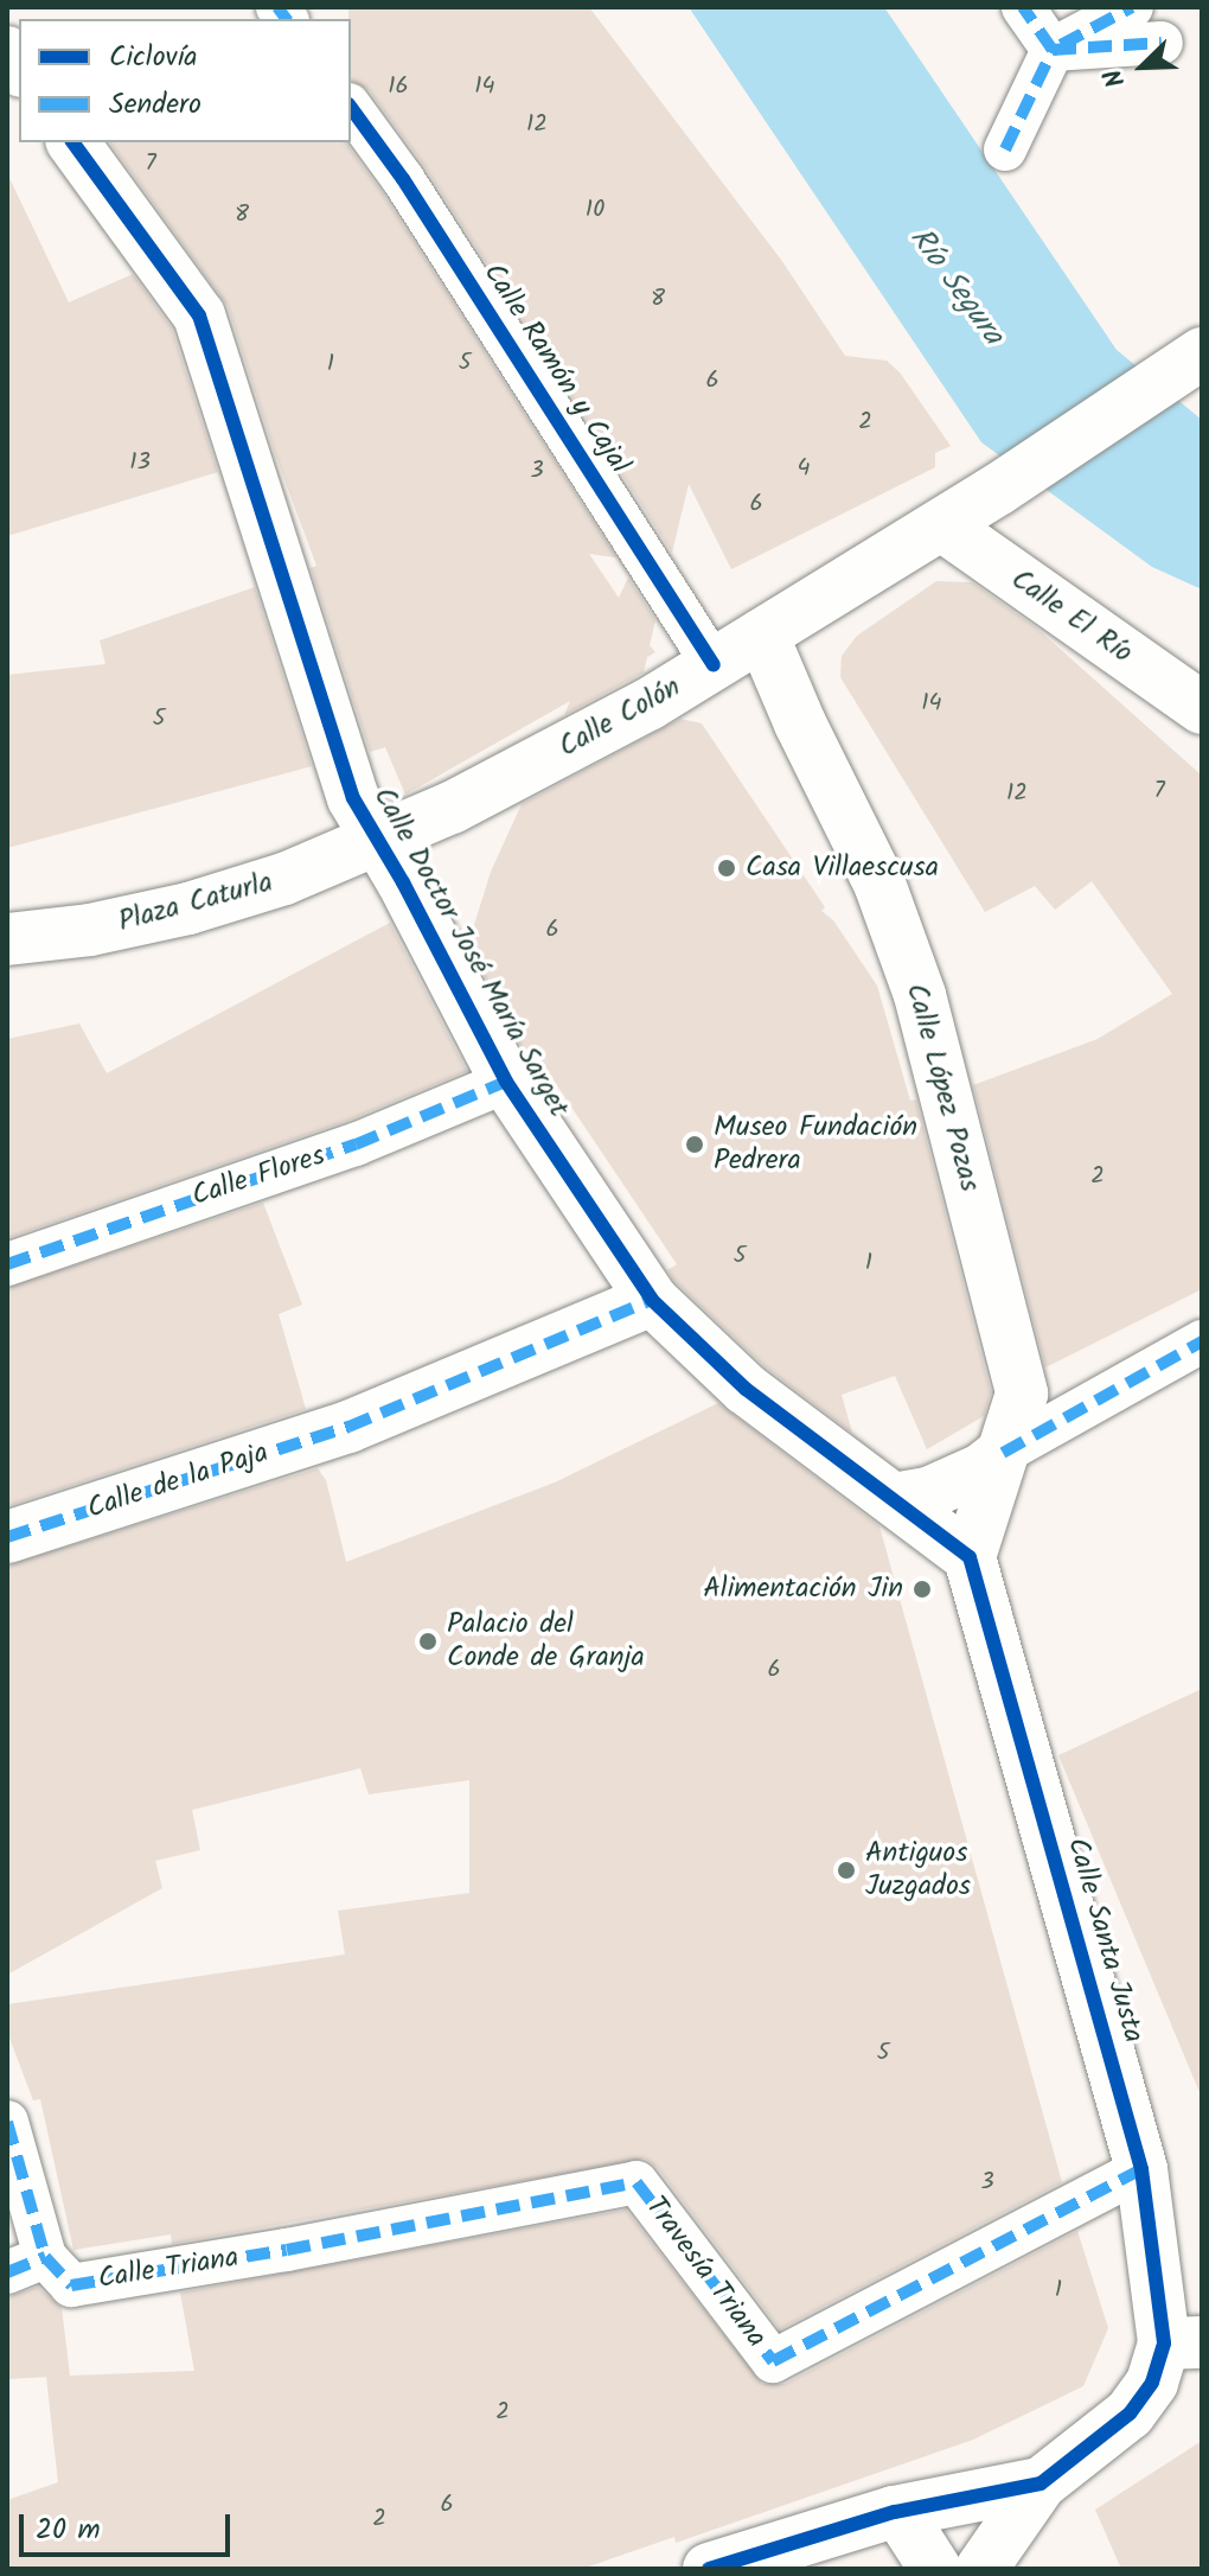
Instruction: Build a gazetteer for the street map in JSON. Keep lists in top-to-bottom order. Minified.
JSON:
{"streets":{"street":["Calle Ramón y Cajal","Calle El Río","Calle Colón","Plaza Caturla","Calle Doctor José María Sarget","Calle López Pozas","Calle Flores","Calle de la Paja","Calle Santa Justa","Calle Triana","Travesía Triana"]},"crossings":[["Calle Ramón y Cajal","Calle Colón"],["Calle El Río","Calle Colón"],["Calle Colón","Plaza Caturla"],["Calle Colón","Calle Doctor José María Sarget"],["Calle Colón","Calle López Pozas"],["Plaza Caturla","Calle Doctor José María Sarget"],["Calle Doctor José María Sarget","Calle López Pozas"],["Calle Doctor José María Sarget","Calle Flores"],["Calle Doctor José María Sarget","Calle de la Paja"],["Calle Doctor José María Sarget","Calle Santa Justa"],["Calle López Pozas","Calle Santa Justa"],["Calle Santa Justa","Travesía Triana"],["Calle Triana","Travesía Triana"]],"water":["Río Segura"],"places":["Casa Villaescusa","Museo Fundación Pedrera","Alimentación Jin","Palacio del Conde de Granja","Antiguos Juzgados"],"house_numbers":["16","14","12","7","10","8","8","5","1","6","2","13","4","3","6","14","5","7","12","6","2","5","1","6","5","3","1","2","6","2"],"legend":["Ciclovía","Sendero"],"scale_bar":"20 m","north":"bottom left"}
